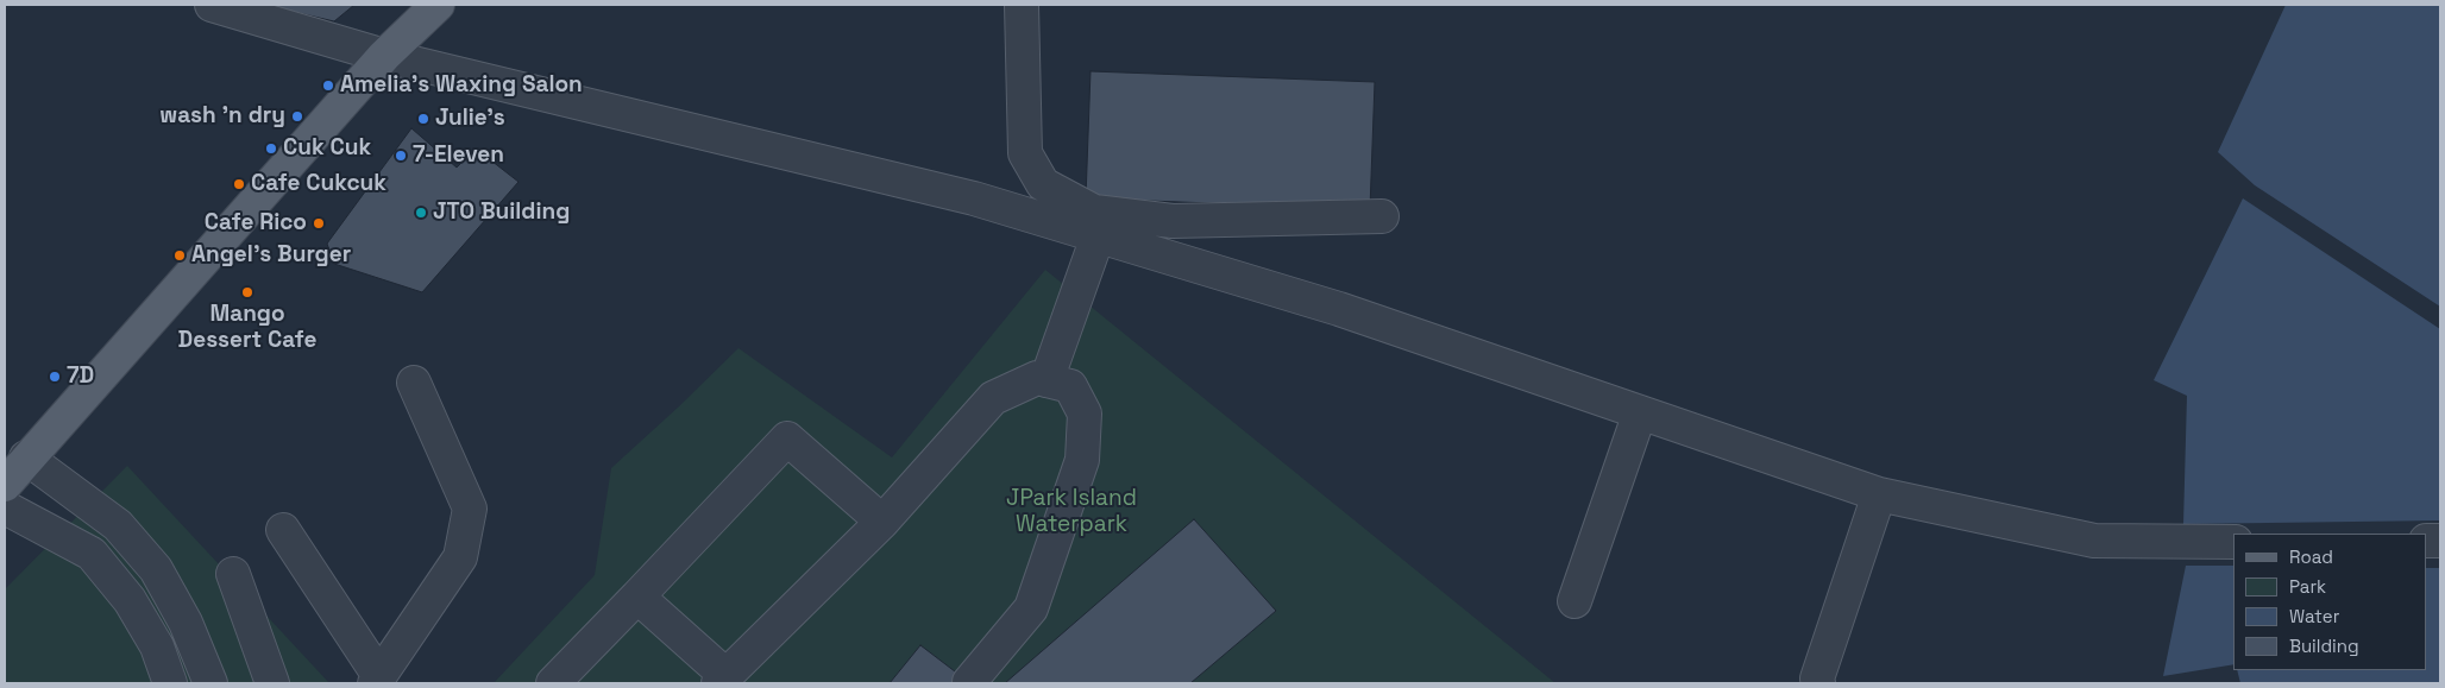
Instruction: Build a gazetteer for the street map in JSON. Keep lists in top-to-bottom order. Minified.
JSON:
{"parks":["JPark Island Waterpark"],"places":["Amelia's Waxing Salon","wash 'n dry","Julie's","Cuk Cuk","7-Eleven","Cafe Cukcuk","JTO Building","Cafe Rico","Angel's Burger","Mango Dessert Cafe","7D"],"legend":["Road","Park","Water","Building"]}
